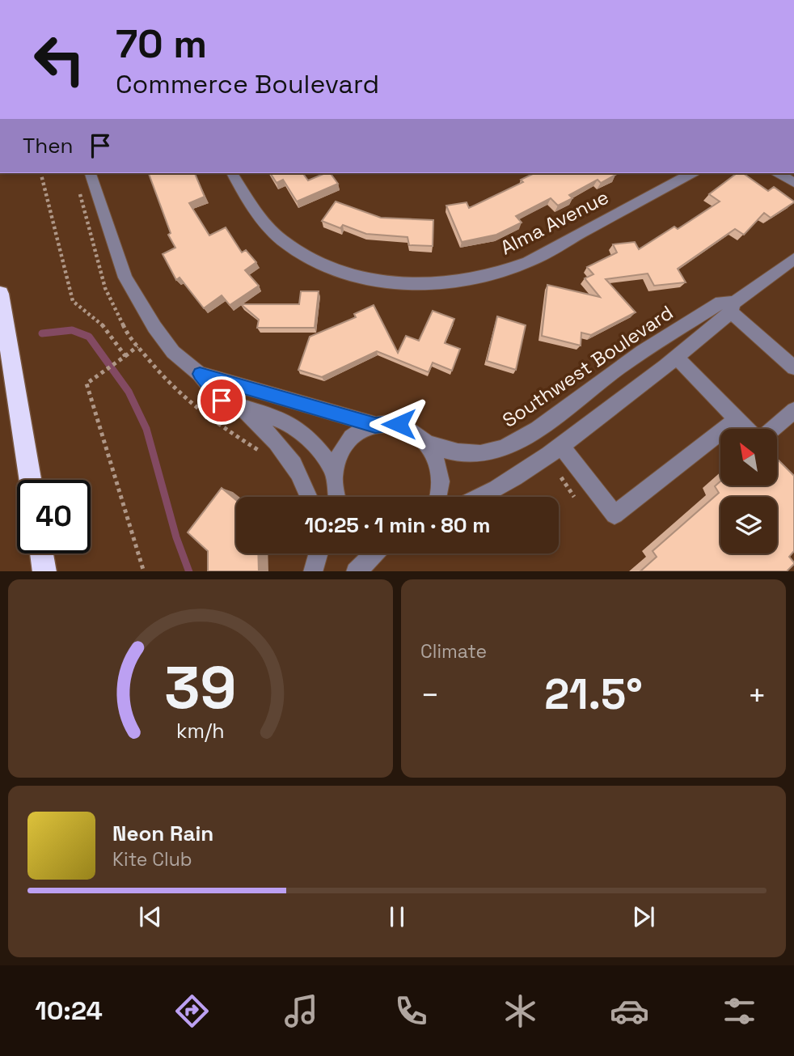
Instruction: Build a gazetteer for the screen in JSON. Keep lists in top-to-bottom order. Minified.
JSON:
{"streets":{"street":["Alma Avenue","Southwest Boulevard"]},"north":"top left","page":{"turn":["70 m","Commerce Boulevard"],"then":"Then","limit":"40","trip":"10:25 · 1 min · 80 m","tile":"Climate","heat":["−","21.5°","+"],"song":["Neon Rain","Kite Club"],"tabs":"10:24","gauge":["39","km/h"]}}
